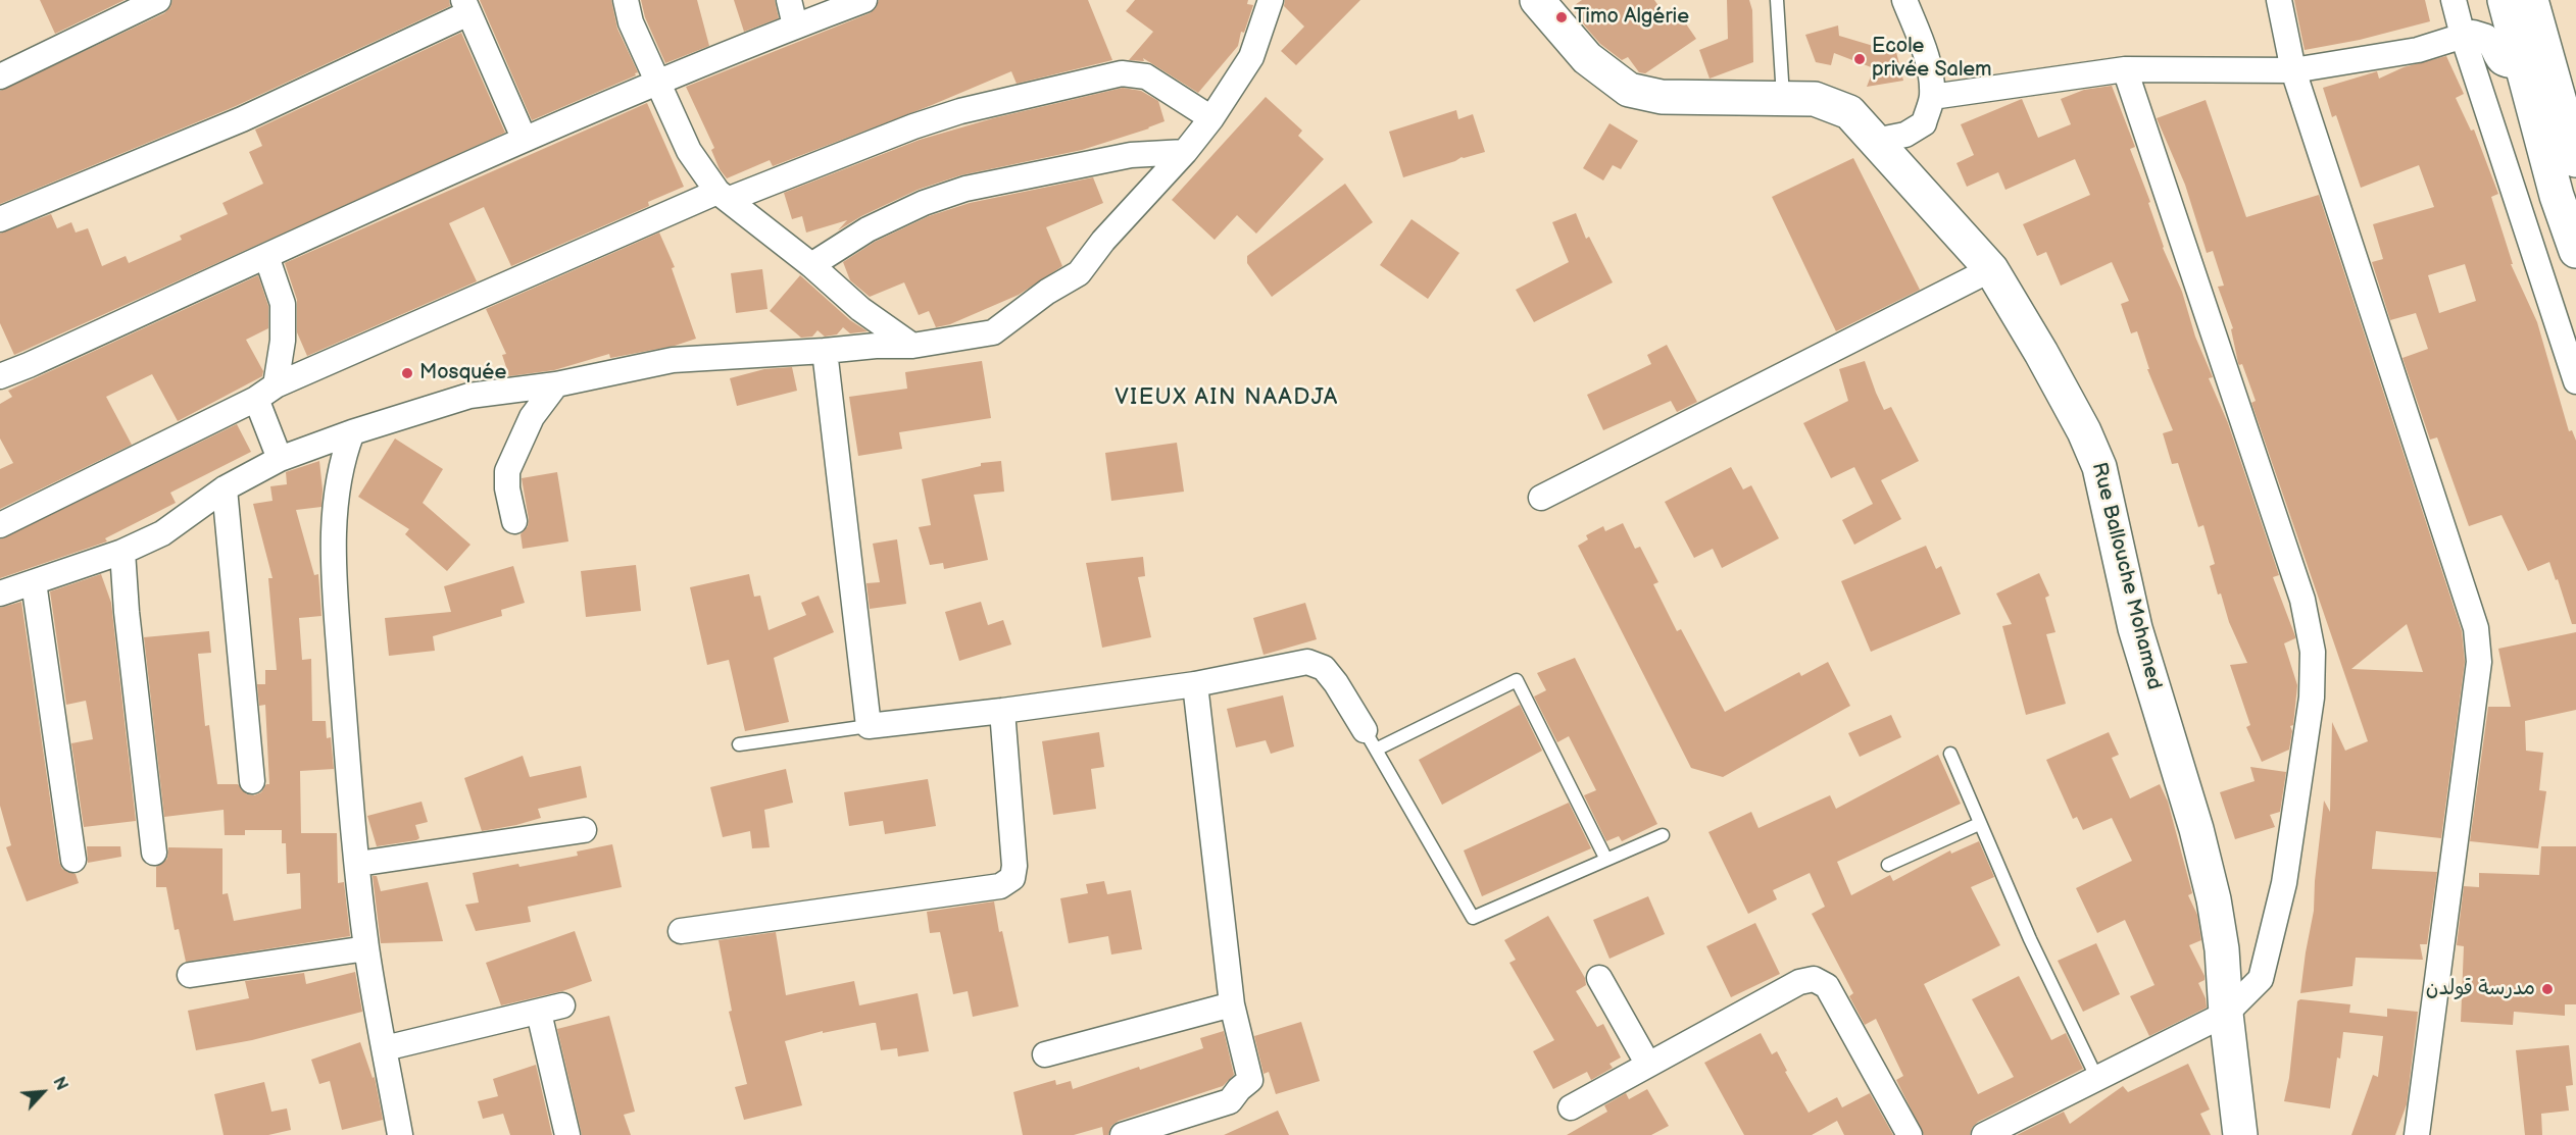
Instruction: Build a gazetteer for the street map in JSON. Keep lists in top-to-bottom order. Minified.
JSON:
{"streets":{"street":["Rue Ballouche Mohamed"]},"districts":["VIEUX AIN NAADJA"],"places":["Timo Algérie","Ecole privée Salem","Mosquée","مدرسة قولدن"],"north":"top right"}
